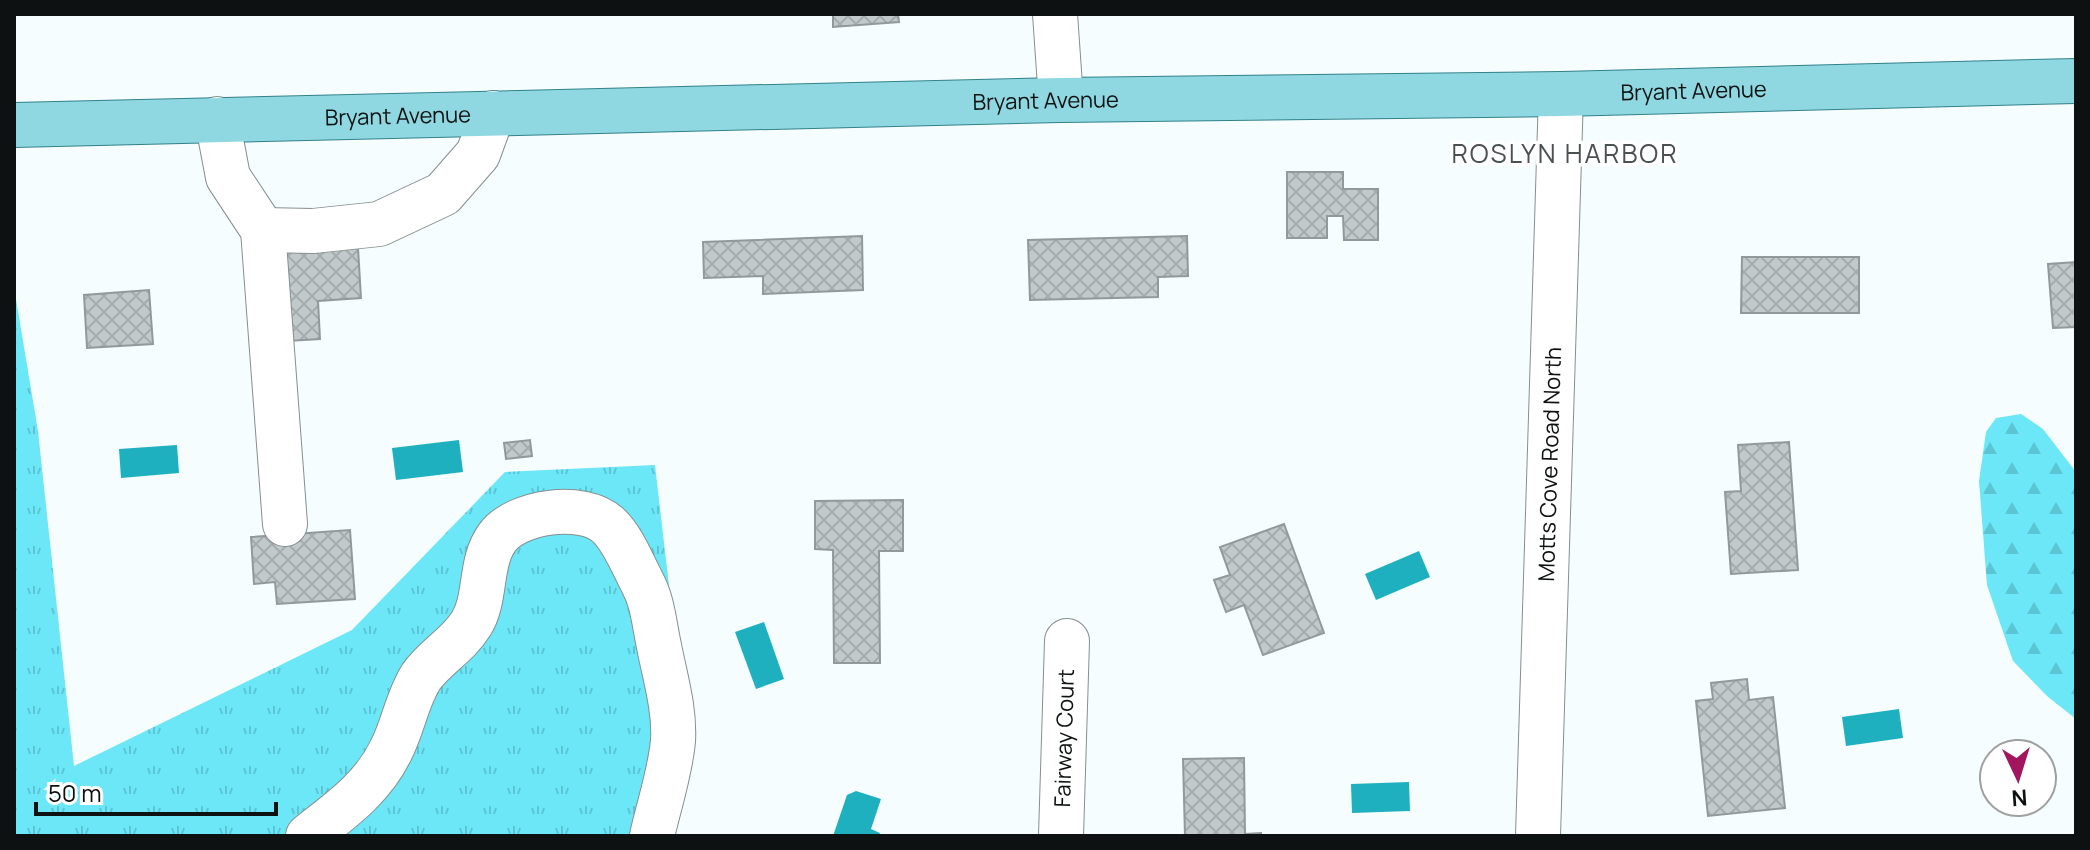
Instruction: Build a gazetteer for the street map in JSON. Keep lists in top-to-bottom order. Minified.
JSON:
{"streets":{"main road":["Bryant Avenue"],"street":["Motts Cove Road North","Fairway Court"]},"crossings":[["Bryant Avenue","Motts Cove Road North"]],"districts":["ROSLYN HARBOR"],"scale_bar":"50 m","north":"bottom"}
